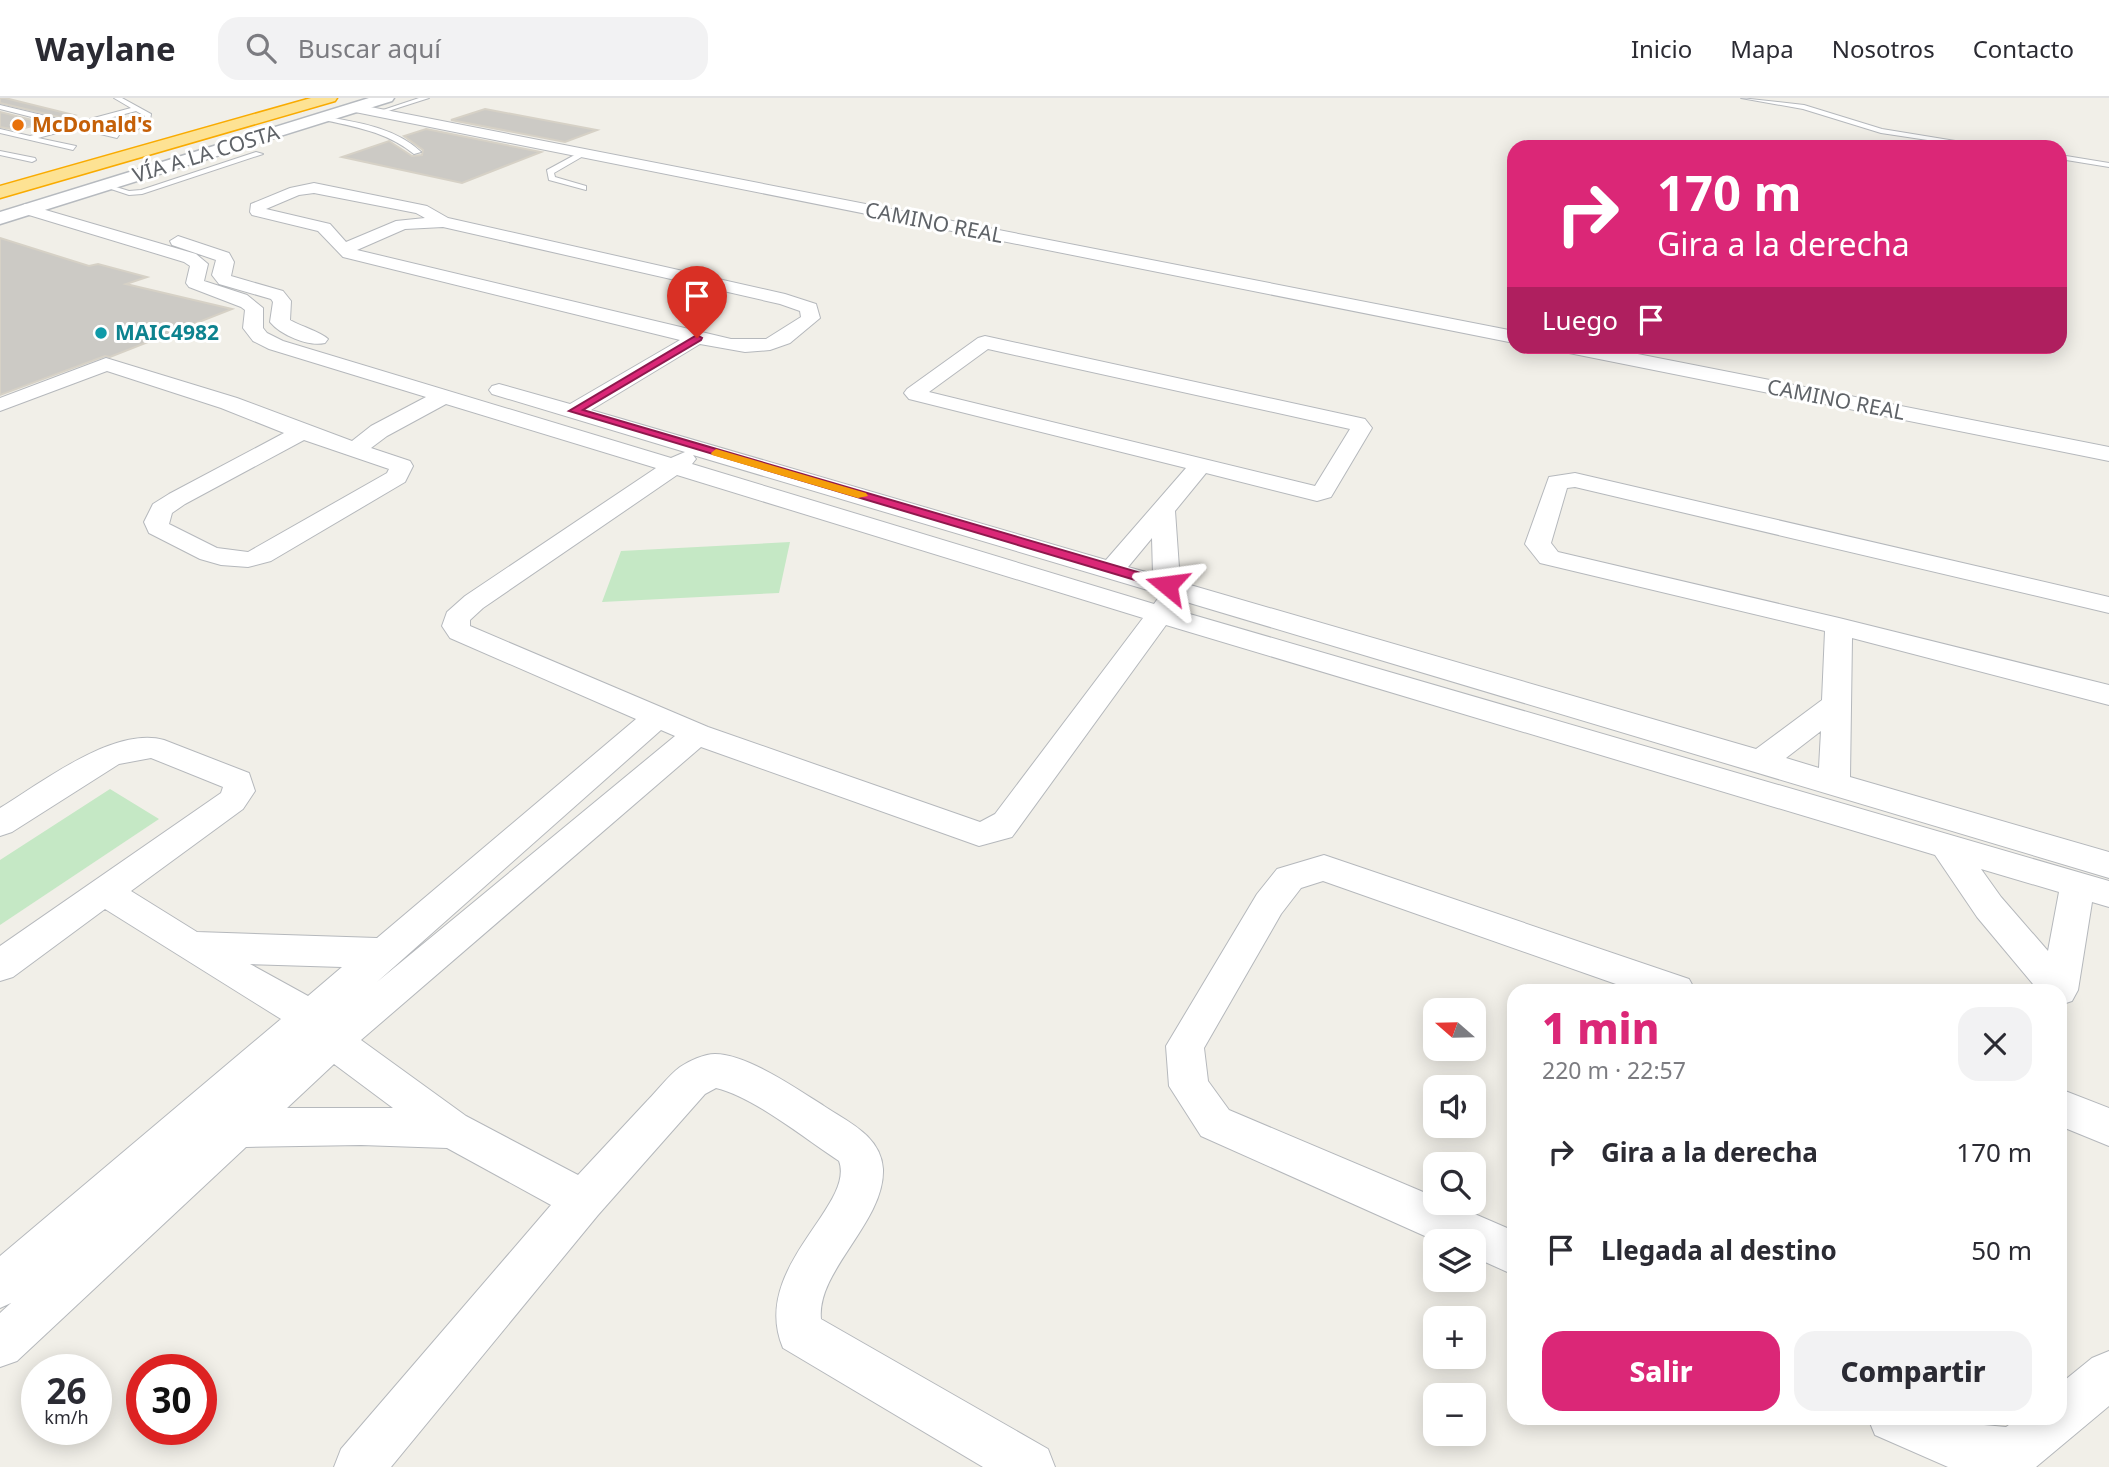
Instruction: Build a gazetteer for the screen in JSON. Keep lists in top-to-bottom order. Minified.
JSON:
{"streets":{"highway":["VÍA A LA COSTA"],"street":["CAMINO REAL"]},"crossings":[["VÍA A LA COSTA","CAMINO REAL"]],"places":["McDonald's","MAIC4982"],"north":"left","page":{"header":"Waylane","search":"Buscar aquí","nav":["Inicio","Mapa","Nosotros","Contacto"],"turn":["170 m","Gira a la derecha"],"then":"Luego","heading":["1 min","220 m · 22:57"],"map_buttons":["+","−"],"list":[{"name":"Gira a la derecha","value":"170 m"},{"name":"Llegada al destino","value":"50 m"}],"buttons":["Salir","Compartir"],"speed":"26 km/h","limit":"30"}}
